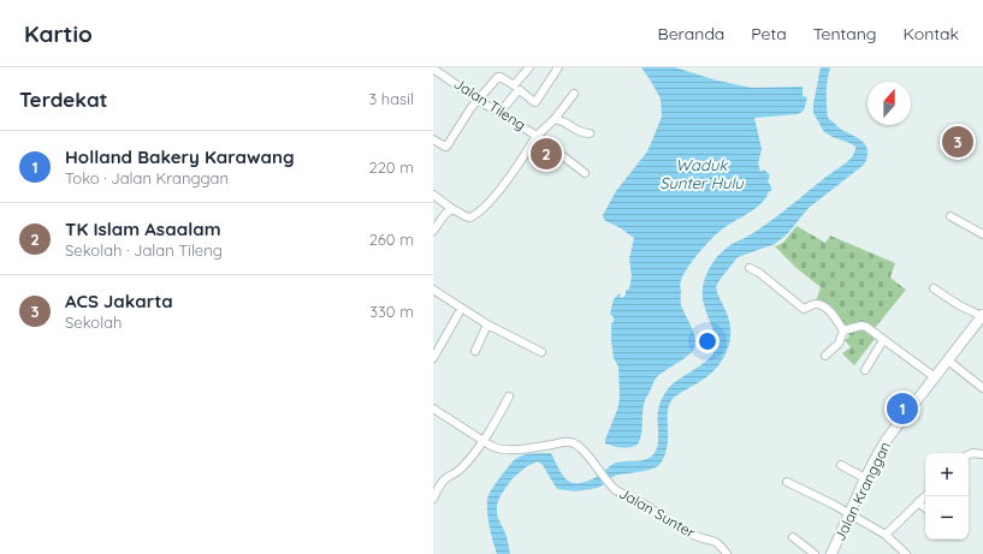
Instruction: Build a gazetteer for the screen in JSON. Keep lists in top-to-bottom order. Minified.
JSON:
{"streets":{"main road":["Jalan Kranggan"],"street":["Jalan Tileng","Jalan Sunter"]},"water":["Waduk Sunter Hulu"],"north":"top","page":{"header":"Kartio","nav":["Beranda","Peta","Tentang","Kontak"],"heading":["Terdekat","3 hasil"],"pins":["3","2","1"],"list":[{"mark":"1","name":"Holland Bakery Karawang","note":"Toko · Jalan Kranggan","value":"220 m"},{"mark":"2","name":"TK Islam Asaalam","note":"Sekolah · Jalan Tileng","value":"260 m"},{"mark":"3","name":"ACS Jakarta","note":"Sekolah","value":"330 m"}],"map_buttons":["+","−"]}}
